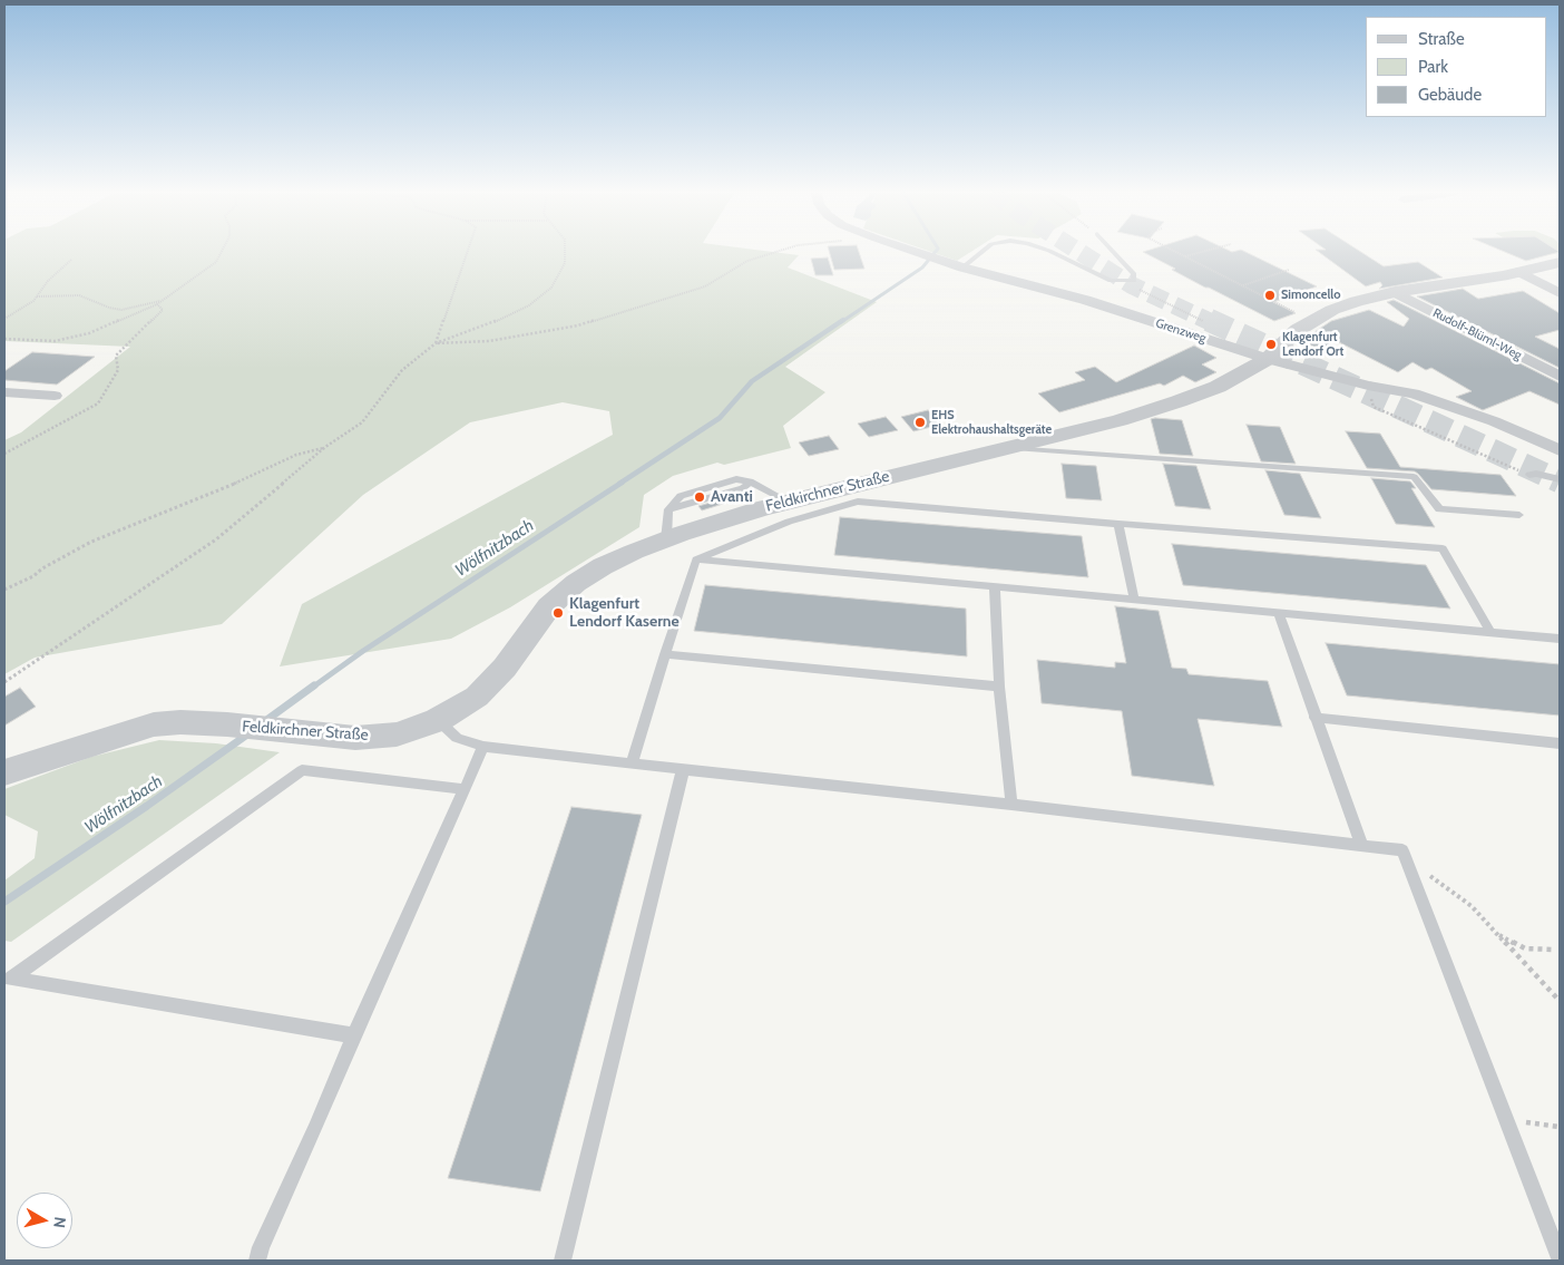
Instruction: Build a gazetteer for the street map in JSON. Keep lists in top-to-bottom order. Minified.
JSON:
{"streets":{"street":["Grenzweg","Rudolf-Blüml-Weg","Feldkirchner Straße"]},"crossings":[["Grenzweg","Feldkirchner Straße"],["Rudolf-Blüml-Weg","Feldkirchner Straße"]],"water":["Wölfnitzbach"],"places":["Simoncello","Klagenfurt Lendorf Ort","EHS Elektrohaushaltsgeräte","Avanti","Klagenfurt Lendorf Kaserne"],"legend":["Straße","Park","Gebäude"],"north":"right"}
